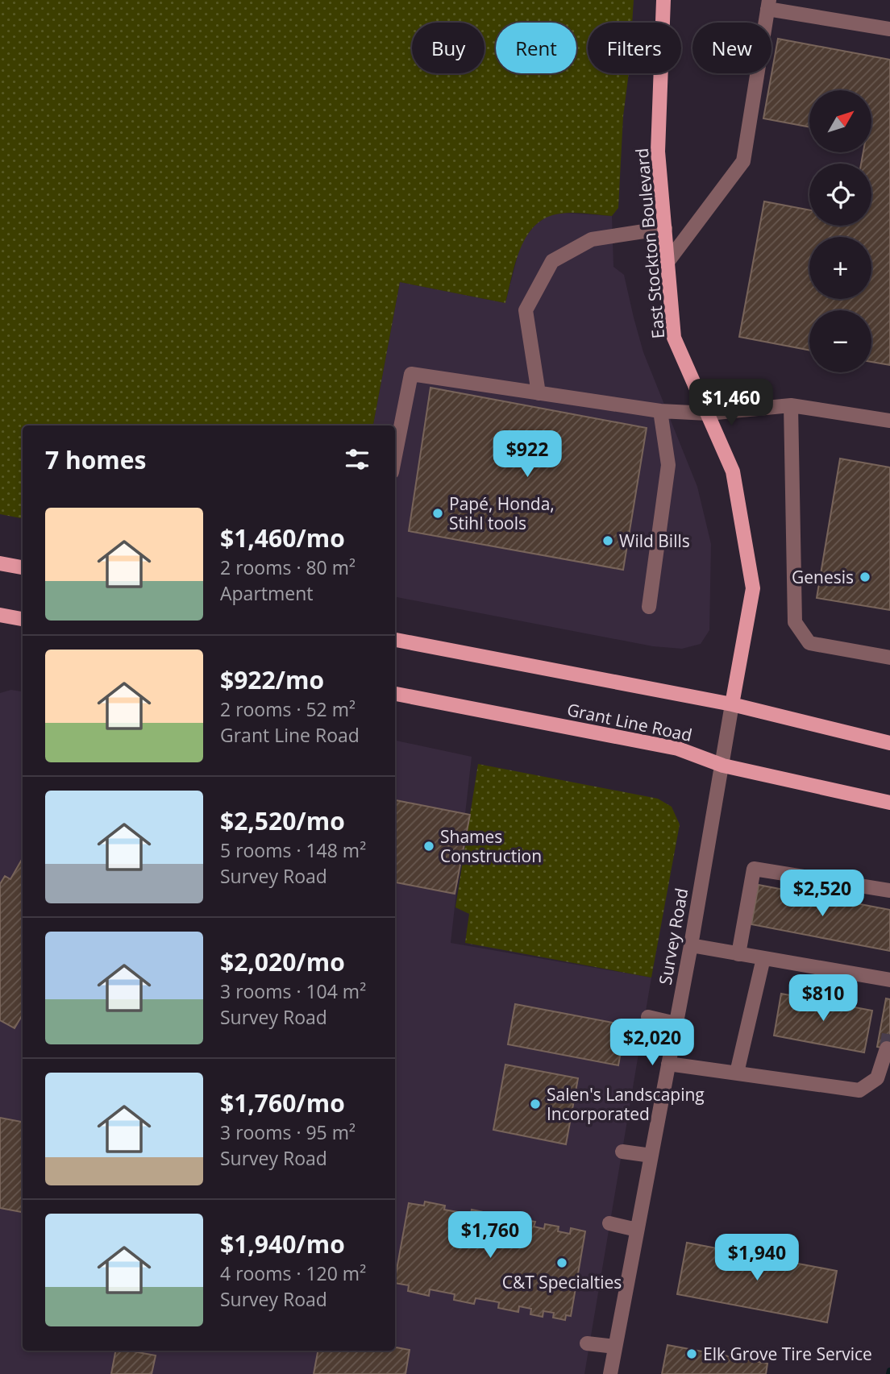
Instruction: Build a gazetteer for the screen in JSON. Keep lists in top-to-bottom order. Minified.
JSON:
{"streets":{"main road":["East Stockton Boulevard","Grant Line Road"],"street":["Survey Road"]},"crossings":[["East Stockton Boulevard","Grant Line Road"],["East Stockton Boulevard","Survey Road"],["Grant Line Road","Survey Road"]],"places":["Papé, Honda, Stihl tools","Wild Bills","Genesis","Shames Construction","Salen's Landscaping Incorporated","C&T Specialties","Elk Grove Tire Service"],"north":"top right","page":{"chip":["Buy","Rent","Filters","New"],"map_buttons":["+","−"],"price":["$1,460","$922","$2,520","$810","$2,020","$1,760","$1,940"],"heading":"7 homes","list":[{"name":"$1,460/mo","note":"2 rooms · 80 m² · Apartment"},{"name":"$922/mo","note":"2 rooms · 52 m² · Grant Line Road"},{"name":"$2,520/mo","note":"5 rooms · 148 m² · Survey Road"},{"name":"$2,020/mo","note":"3 rooms · 104 m² · Survey Road"},{"name":"$1,760/mo","note":"3 rooms · 95 m² · Survey Road"},{"name":"$1,940/mo","note":"4 rooms · 120 m² · Survey Road"}]}}
